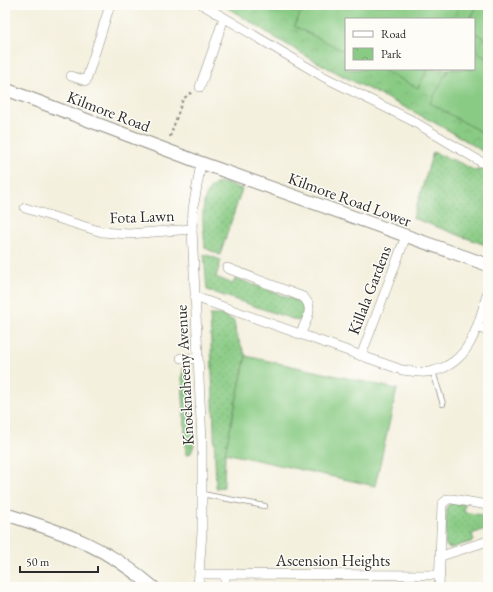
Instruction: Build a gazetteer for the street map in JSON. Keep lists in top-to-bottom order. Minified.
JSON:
{"streets":{"street":["Kilmore Road","Kilmore Road Lower","Fota Lawn","Killala Gardens","Knocknaheeny Avenue","Ascension Heights"]},"crossings":[["Kilmore Road","Kilmore Road Lower"],["Kilmore Road","Knocknaheeny Avenue"],["Kilmore Road Lower","Killala Gardens"],["Kilmore Road Lower","Knocknaheeny Avenue"],["Fota Lawn","Knocknaheeny Avenue"],["Killala Gardens","Knocknaheeny Avenue"],["Knocknaheeny Avenue","Ascension Heights"]],"legend":["Road","Park"],"scale_bar":"50 m"}
